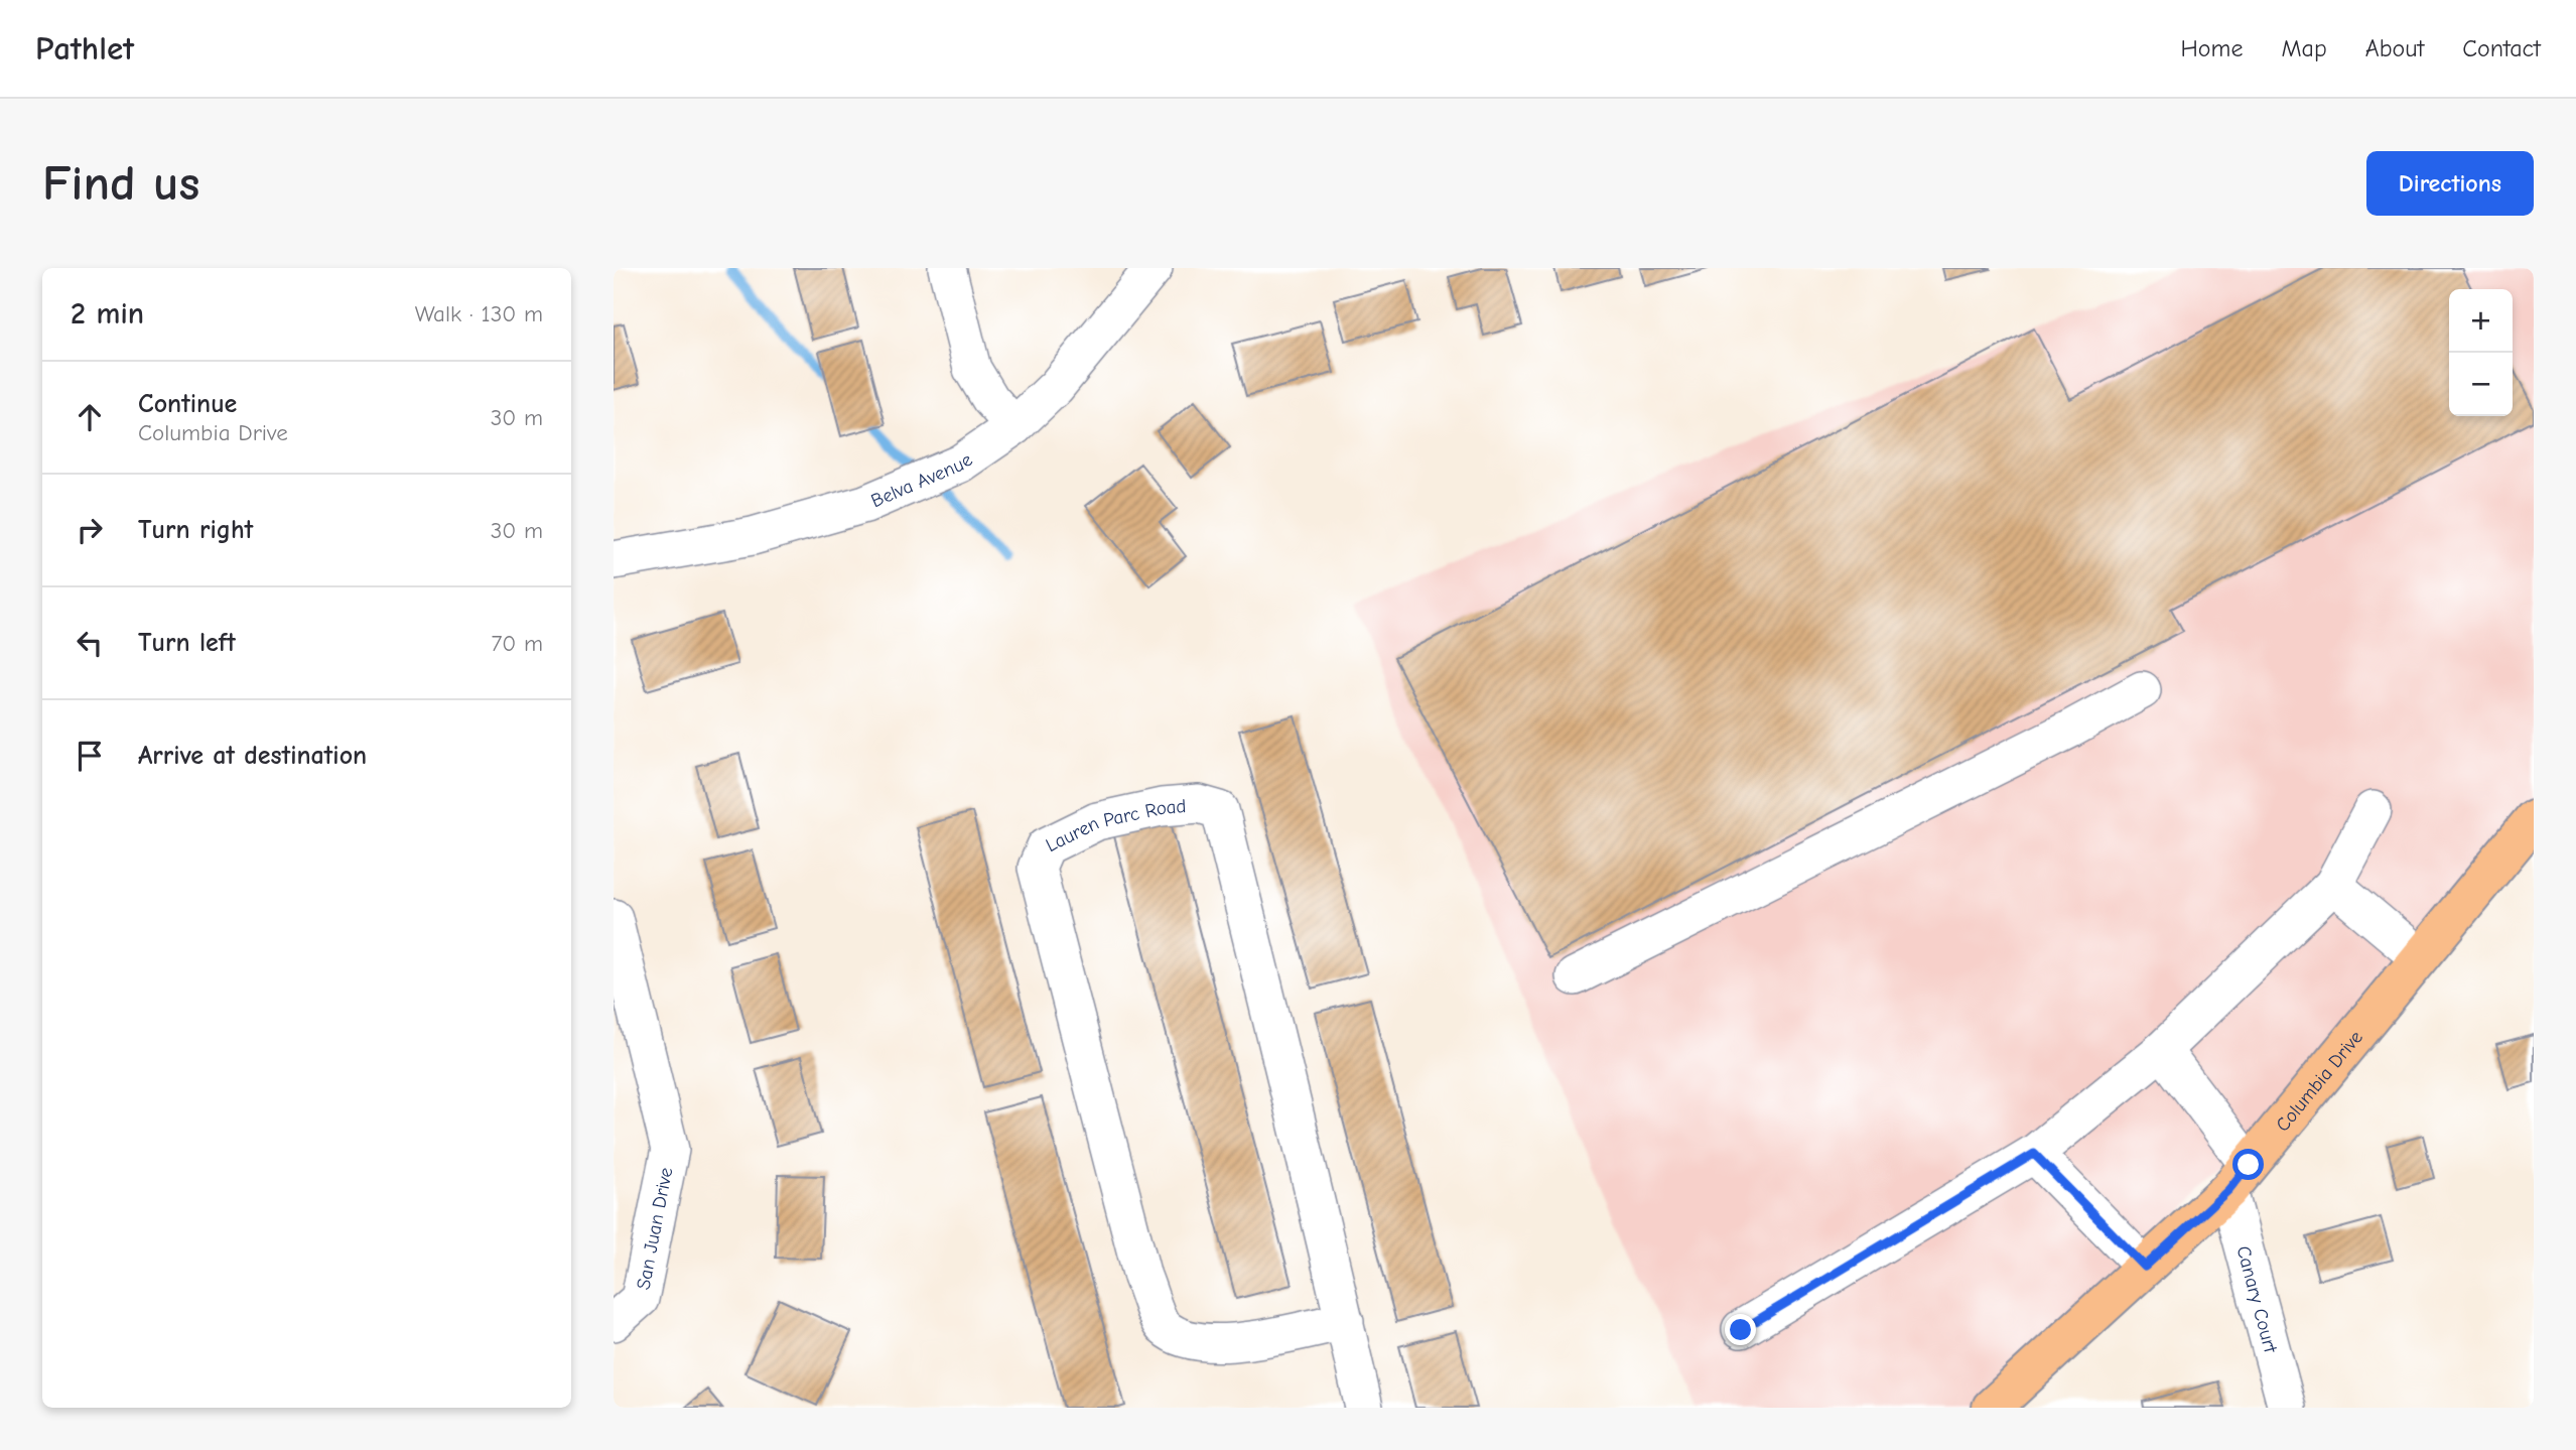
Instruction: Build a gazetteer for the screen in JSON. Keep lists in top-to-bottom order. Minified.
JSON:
{"streets":{"main road":["Columbia Drive"],"street":["Belva Avenue","Lauren Parc Road","San Juan Drive","Canary Court"]},"crossings":[["Columbia Drive","Canary Court"]],"page":{"header":"Pathlet","nav":["Home","Map","About","Contact"],"buttons":"Directions","title":"Find us","heading":["2 min","Walk · 130 m"],"map_buttons":["+","−"],"list":[["Continue","Columbia Drive","30 m"],["Turn right","30 m"],["Turn left","70 m"],"Arrive at destination"]}}
